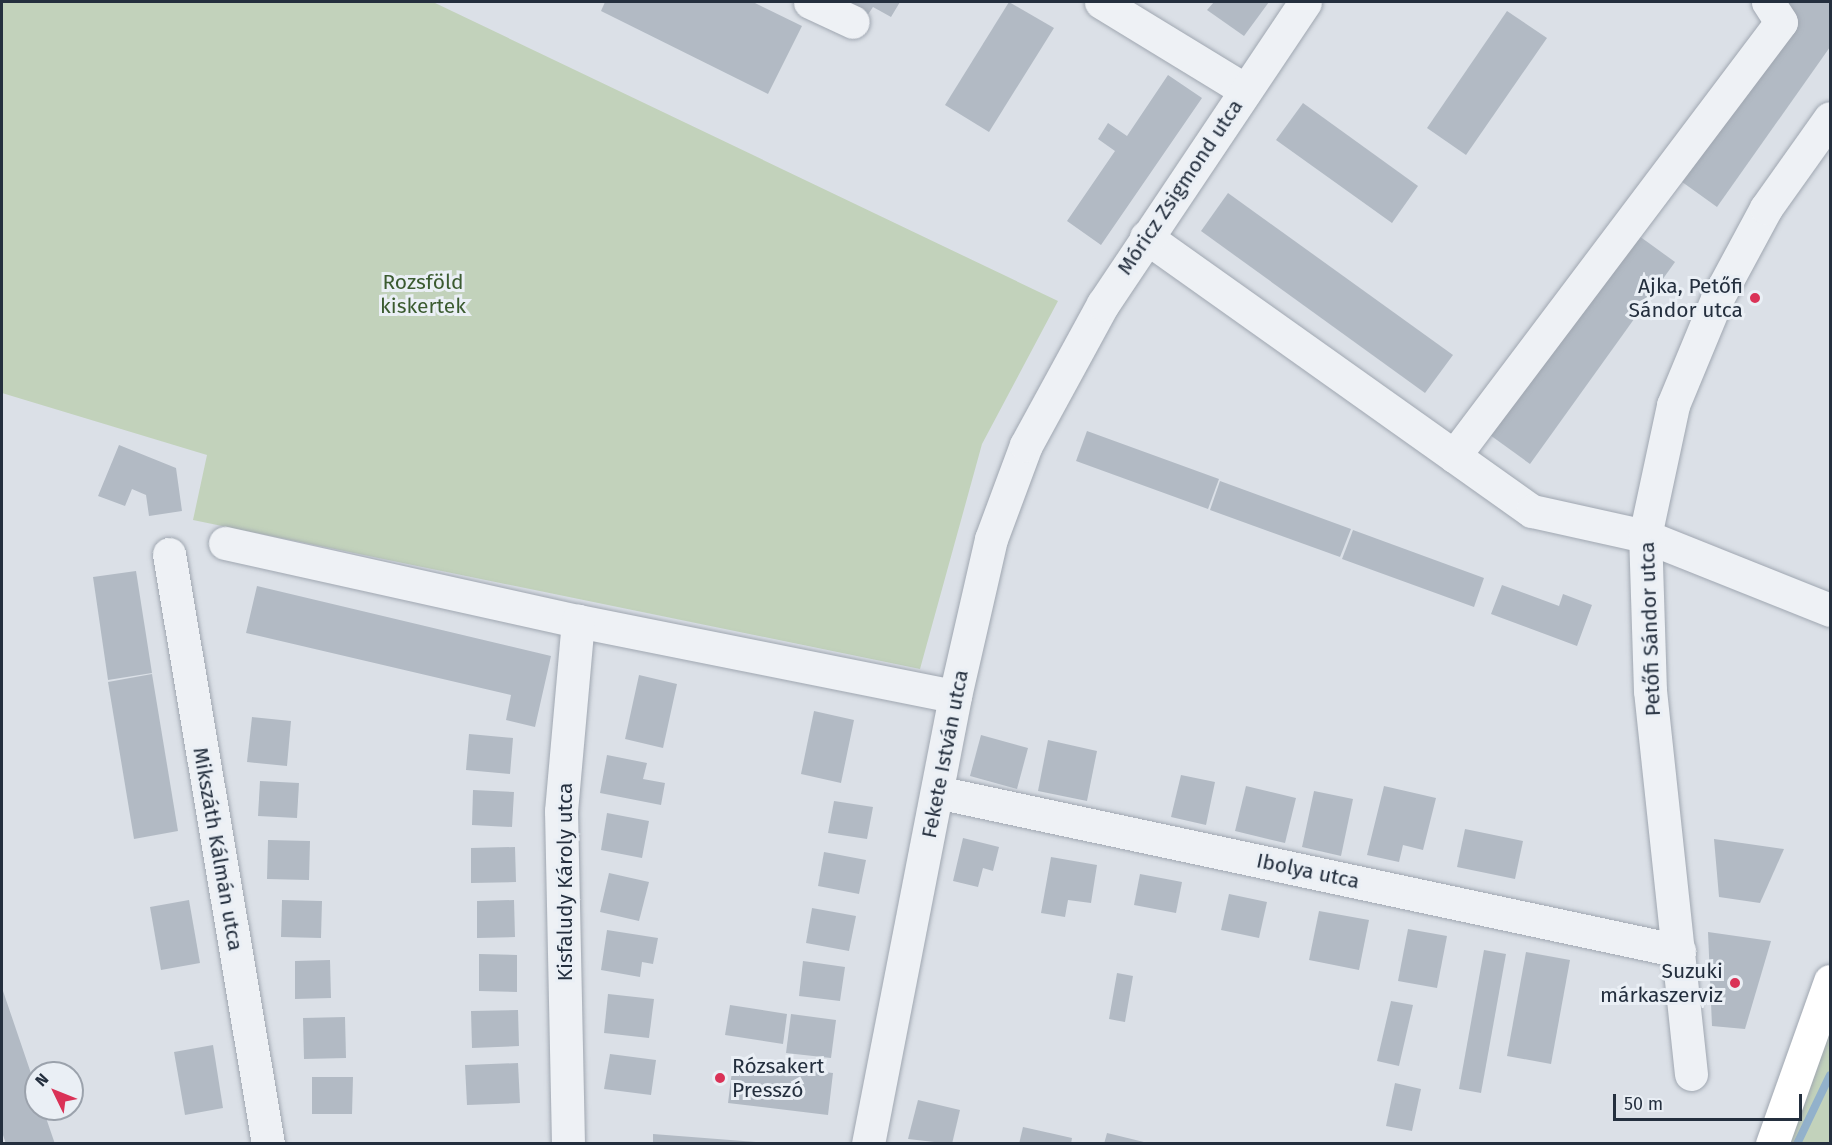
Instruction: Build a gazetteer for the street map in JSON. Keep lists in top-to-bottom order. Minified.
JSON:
{"streets":{"street":["Móricz Zsigmond utca","Petőfi Sándor utca","Fekete István utca","Mikszáth Kálmán utca","Ibolya utca","Kisfaludy Károly utca"]},"crossings":[["Móricz Zsigmond utca","Fekete István utca"],["Petőfi Sándor utca","Ibolya utca"],["Fekete István utca","Ibolya utca"]],"parks":["Rozsföld kiskertek"],"places":["Ajka, Petőfi Sándor utca","Suzuki márkaszerviz","Rózsakert Presszó"],"scale_bar":"50 m","north":"top left"}
